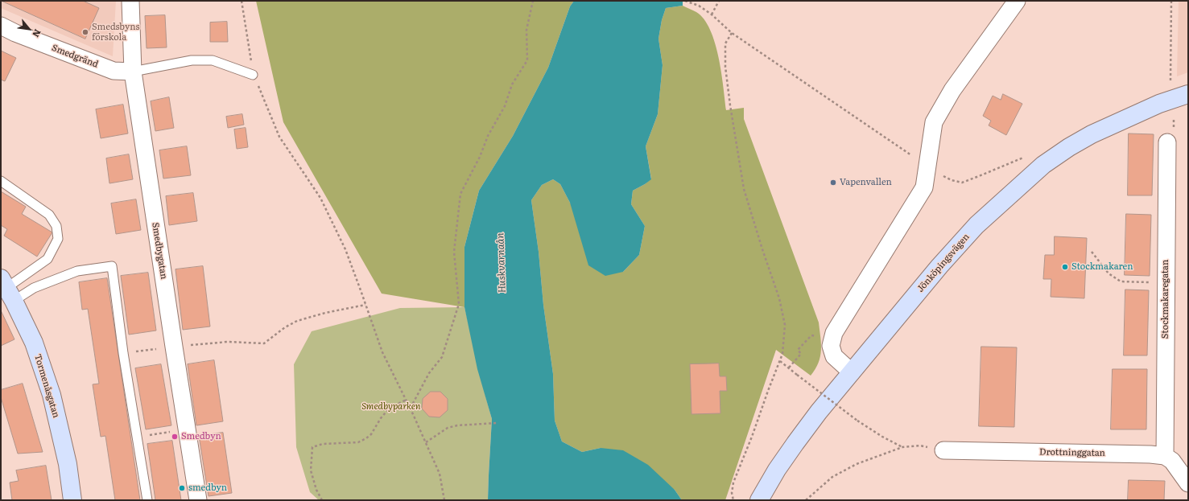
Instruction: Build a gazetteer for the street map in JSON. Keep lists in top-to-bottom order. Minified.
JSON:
{"streets":{"street":["Smedgränd","Smedbygatan","Jönköpingsvägen","Stockmakaregatan","Tormenåsgatan","Drottninggatan"]},"crossings":[["Smedgränd","Smedbygatan"],["Stockmakaregatan","Drottninggatan"]],"water":["Huskvarnaån"],"parks":["Smedbyparken"],"places":["Smedsbyns förskola","Vapenvallen","Stockmakaren","Smedbyn","smedbyn"],"north":"bottom right"}
